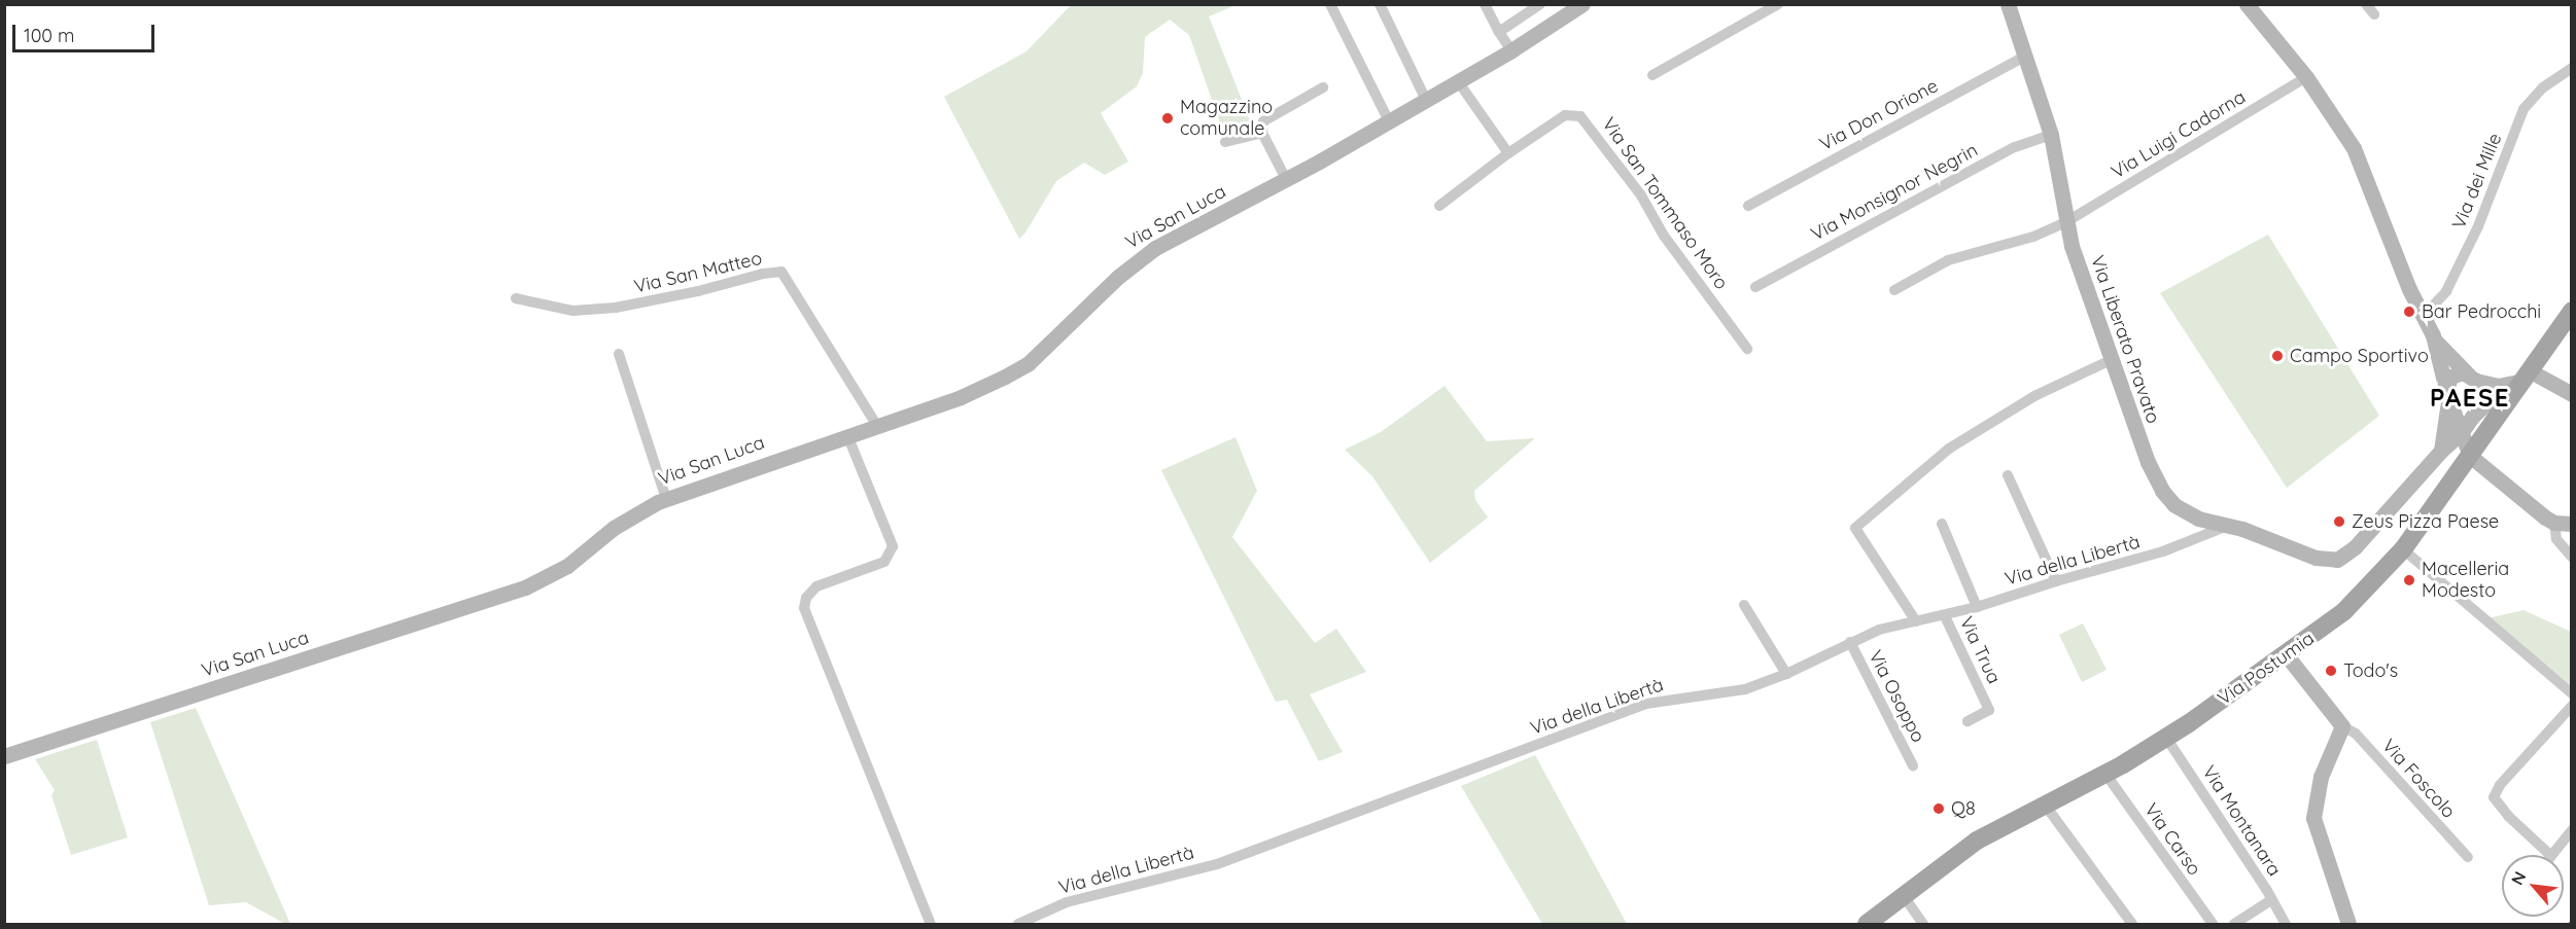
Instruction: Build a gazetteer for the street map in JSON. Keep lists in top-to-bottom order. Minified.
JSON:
{"streets":{"main road":["Via Postumia"],"street":["Via Don Orione","Via Luigi Cadorna","Via dei Mille","Via Monsignor Negrin","Via San Tommaso Moro","Via San Luca","Via San Matteo","Via Liberato Pravato","Via della Libertà","Via Trua","Via Osoppo","Via Foscolo","Via Montanara","Via Carso"]},"crossings":[["Via Don Orione","Via Liberato Pravato"],["Via Luigi Cadorna","Via Liberato Pravato"],["Via Monsignor Negrin","Via Liberato Pravato"],["Via San Luca","Via San Matteo"],["Via Liberato Pravato","Via della Libertà"],["Via della Libertà","Via Trua"],["Via della Libertà","Via Osoppo"],["Via Postumia","Via Montanara"],["Via Postumia","Via Carso"]],"districts":["PAESE"],"places":["Magazzino comunale","Bar Pedrocchi","Campo Sportivo","Zeus Pizza Paese","Macelleria Modesto","Todo's","Q8"],"scale_bar":"100 m","north":"top left"}
